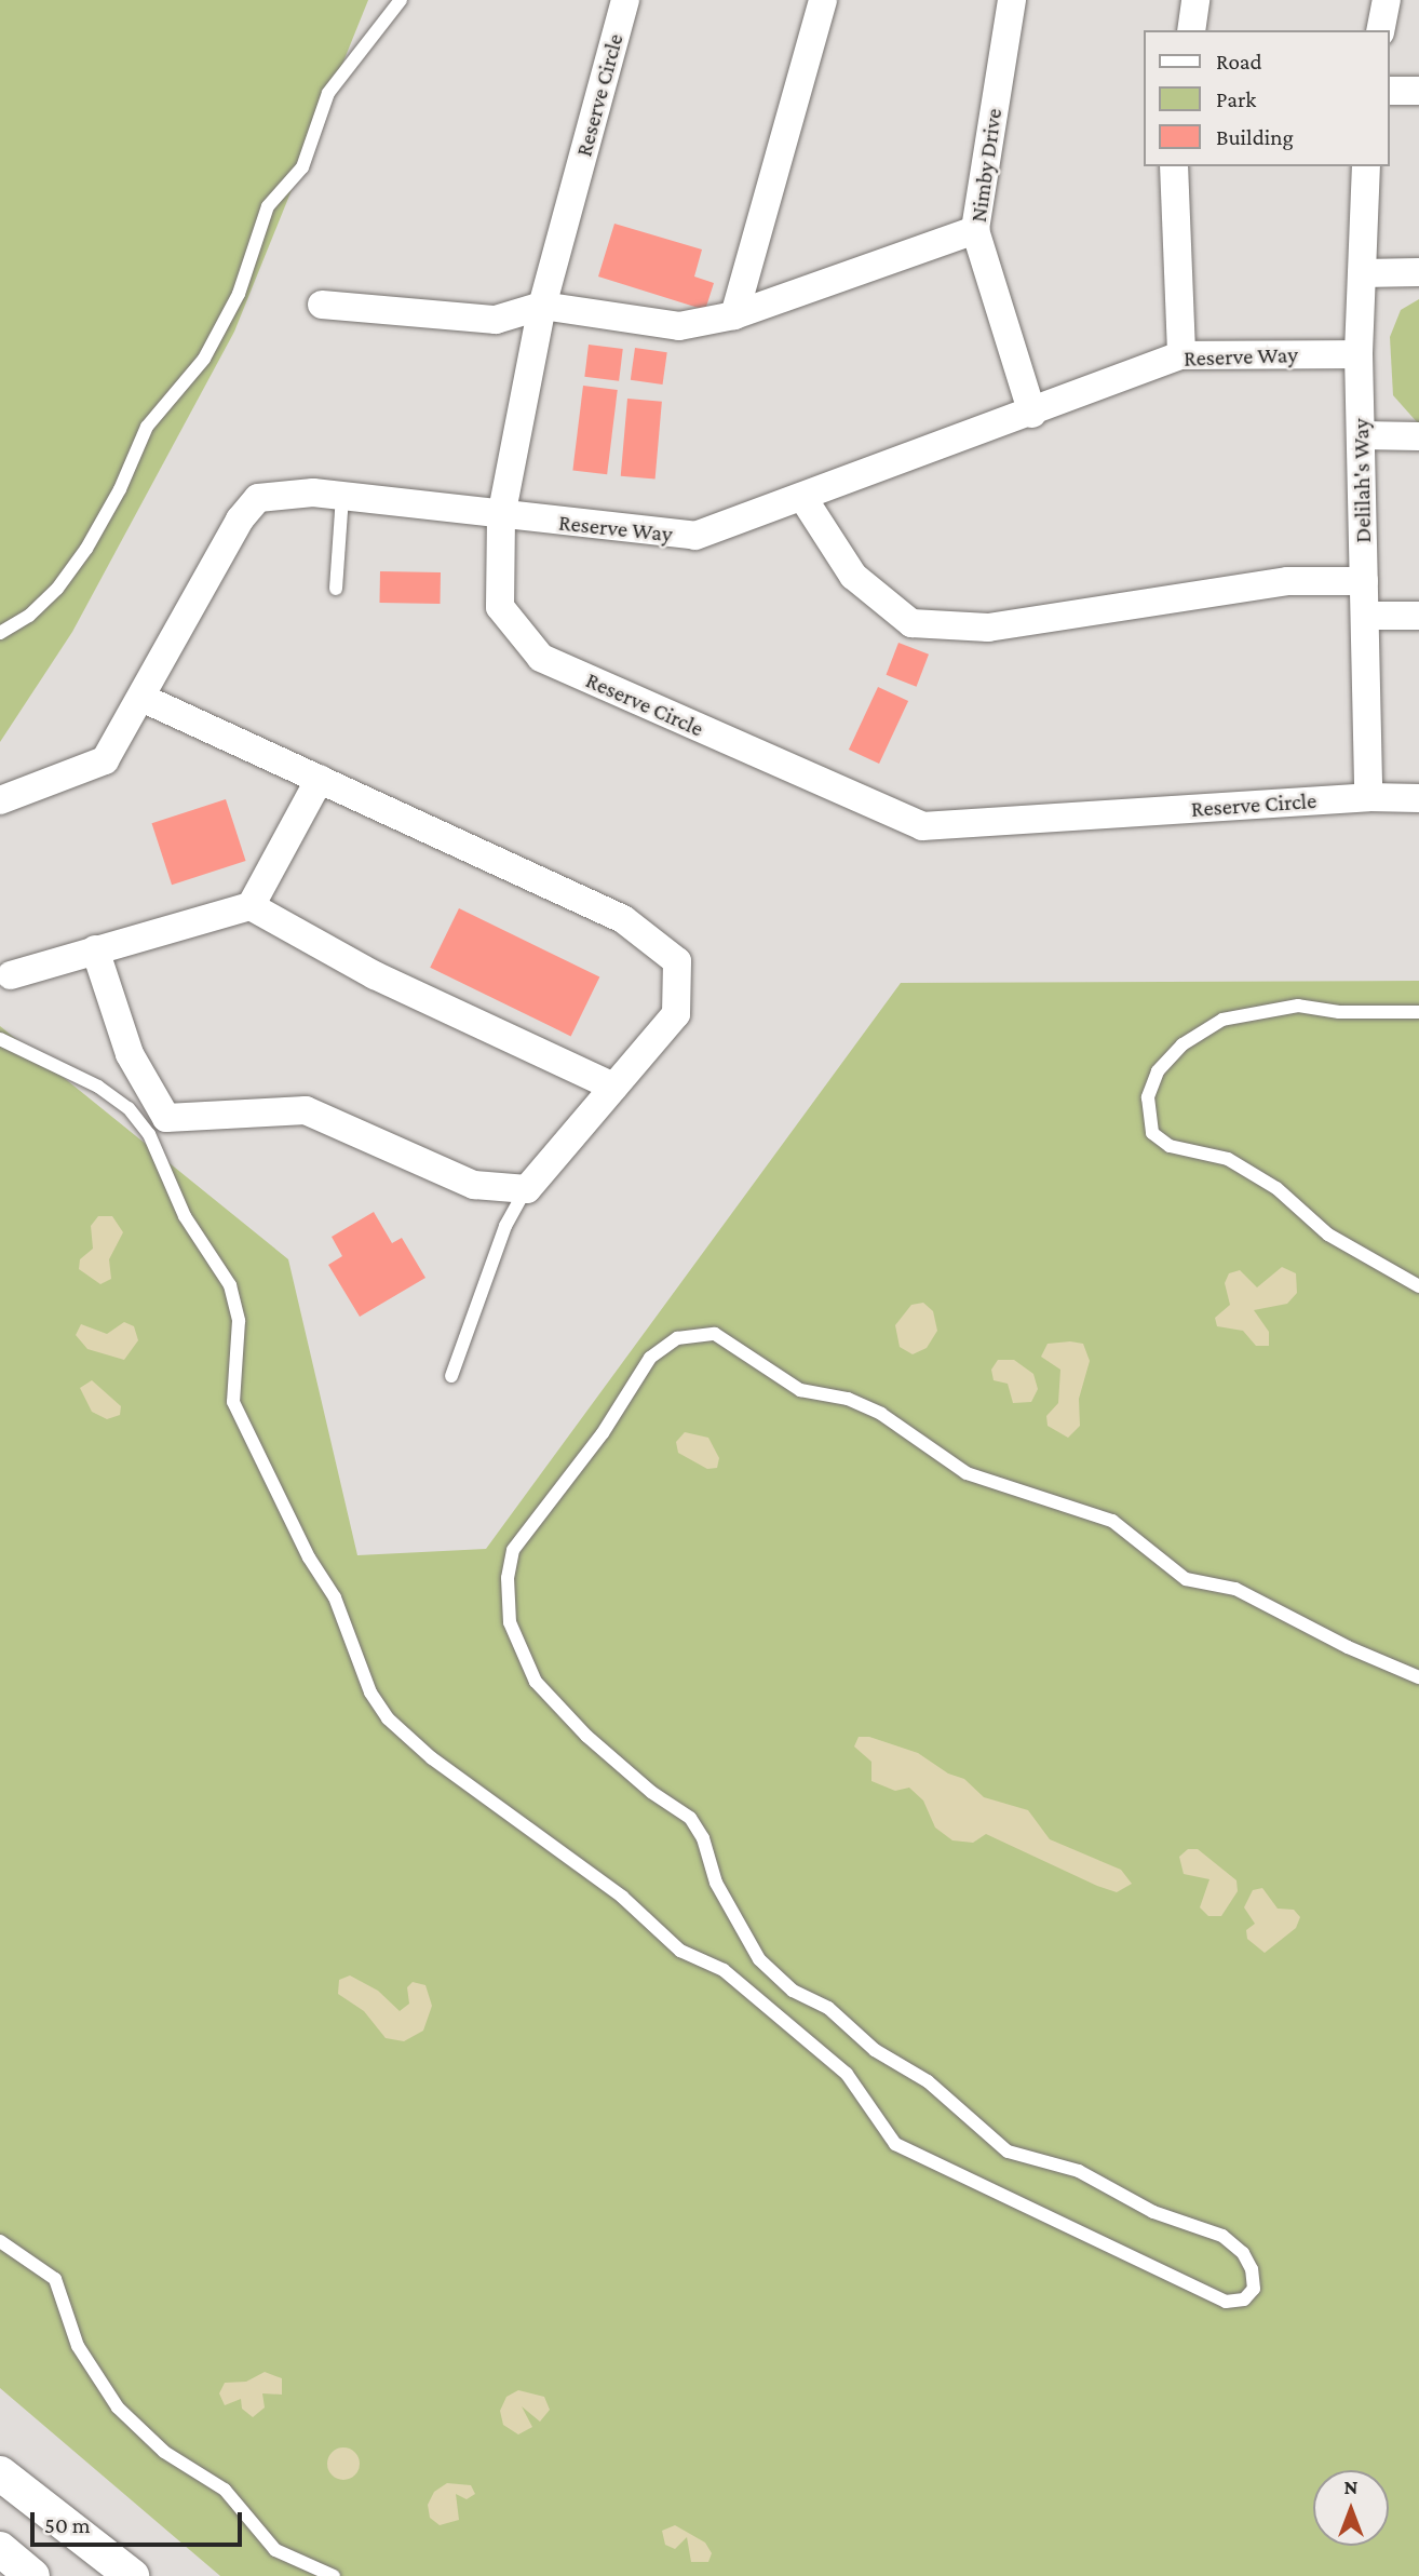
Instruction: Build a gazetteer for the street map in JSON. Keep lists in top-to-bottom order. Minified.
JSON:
{"streets":{"street":["Reserve Circle","Nimby Drive","Reserve Way","Delilah's Way"]},"crossings":[["Reserve Circle","Reserve Way"],["Reserve Circle","Delilah's Way"],["Nimby Drive","Reserve Way"],["Reserve Way","Delilah's Way"]],"legend":["Road","Park","Building"],"scale_bar":"50 m","north":"top"}
